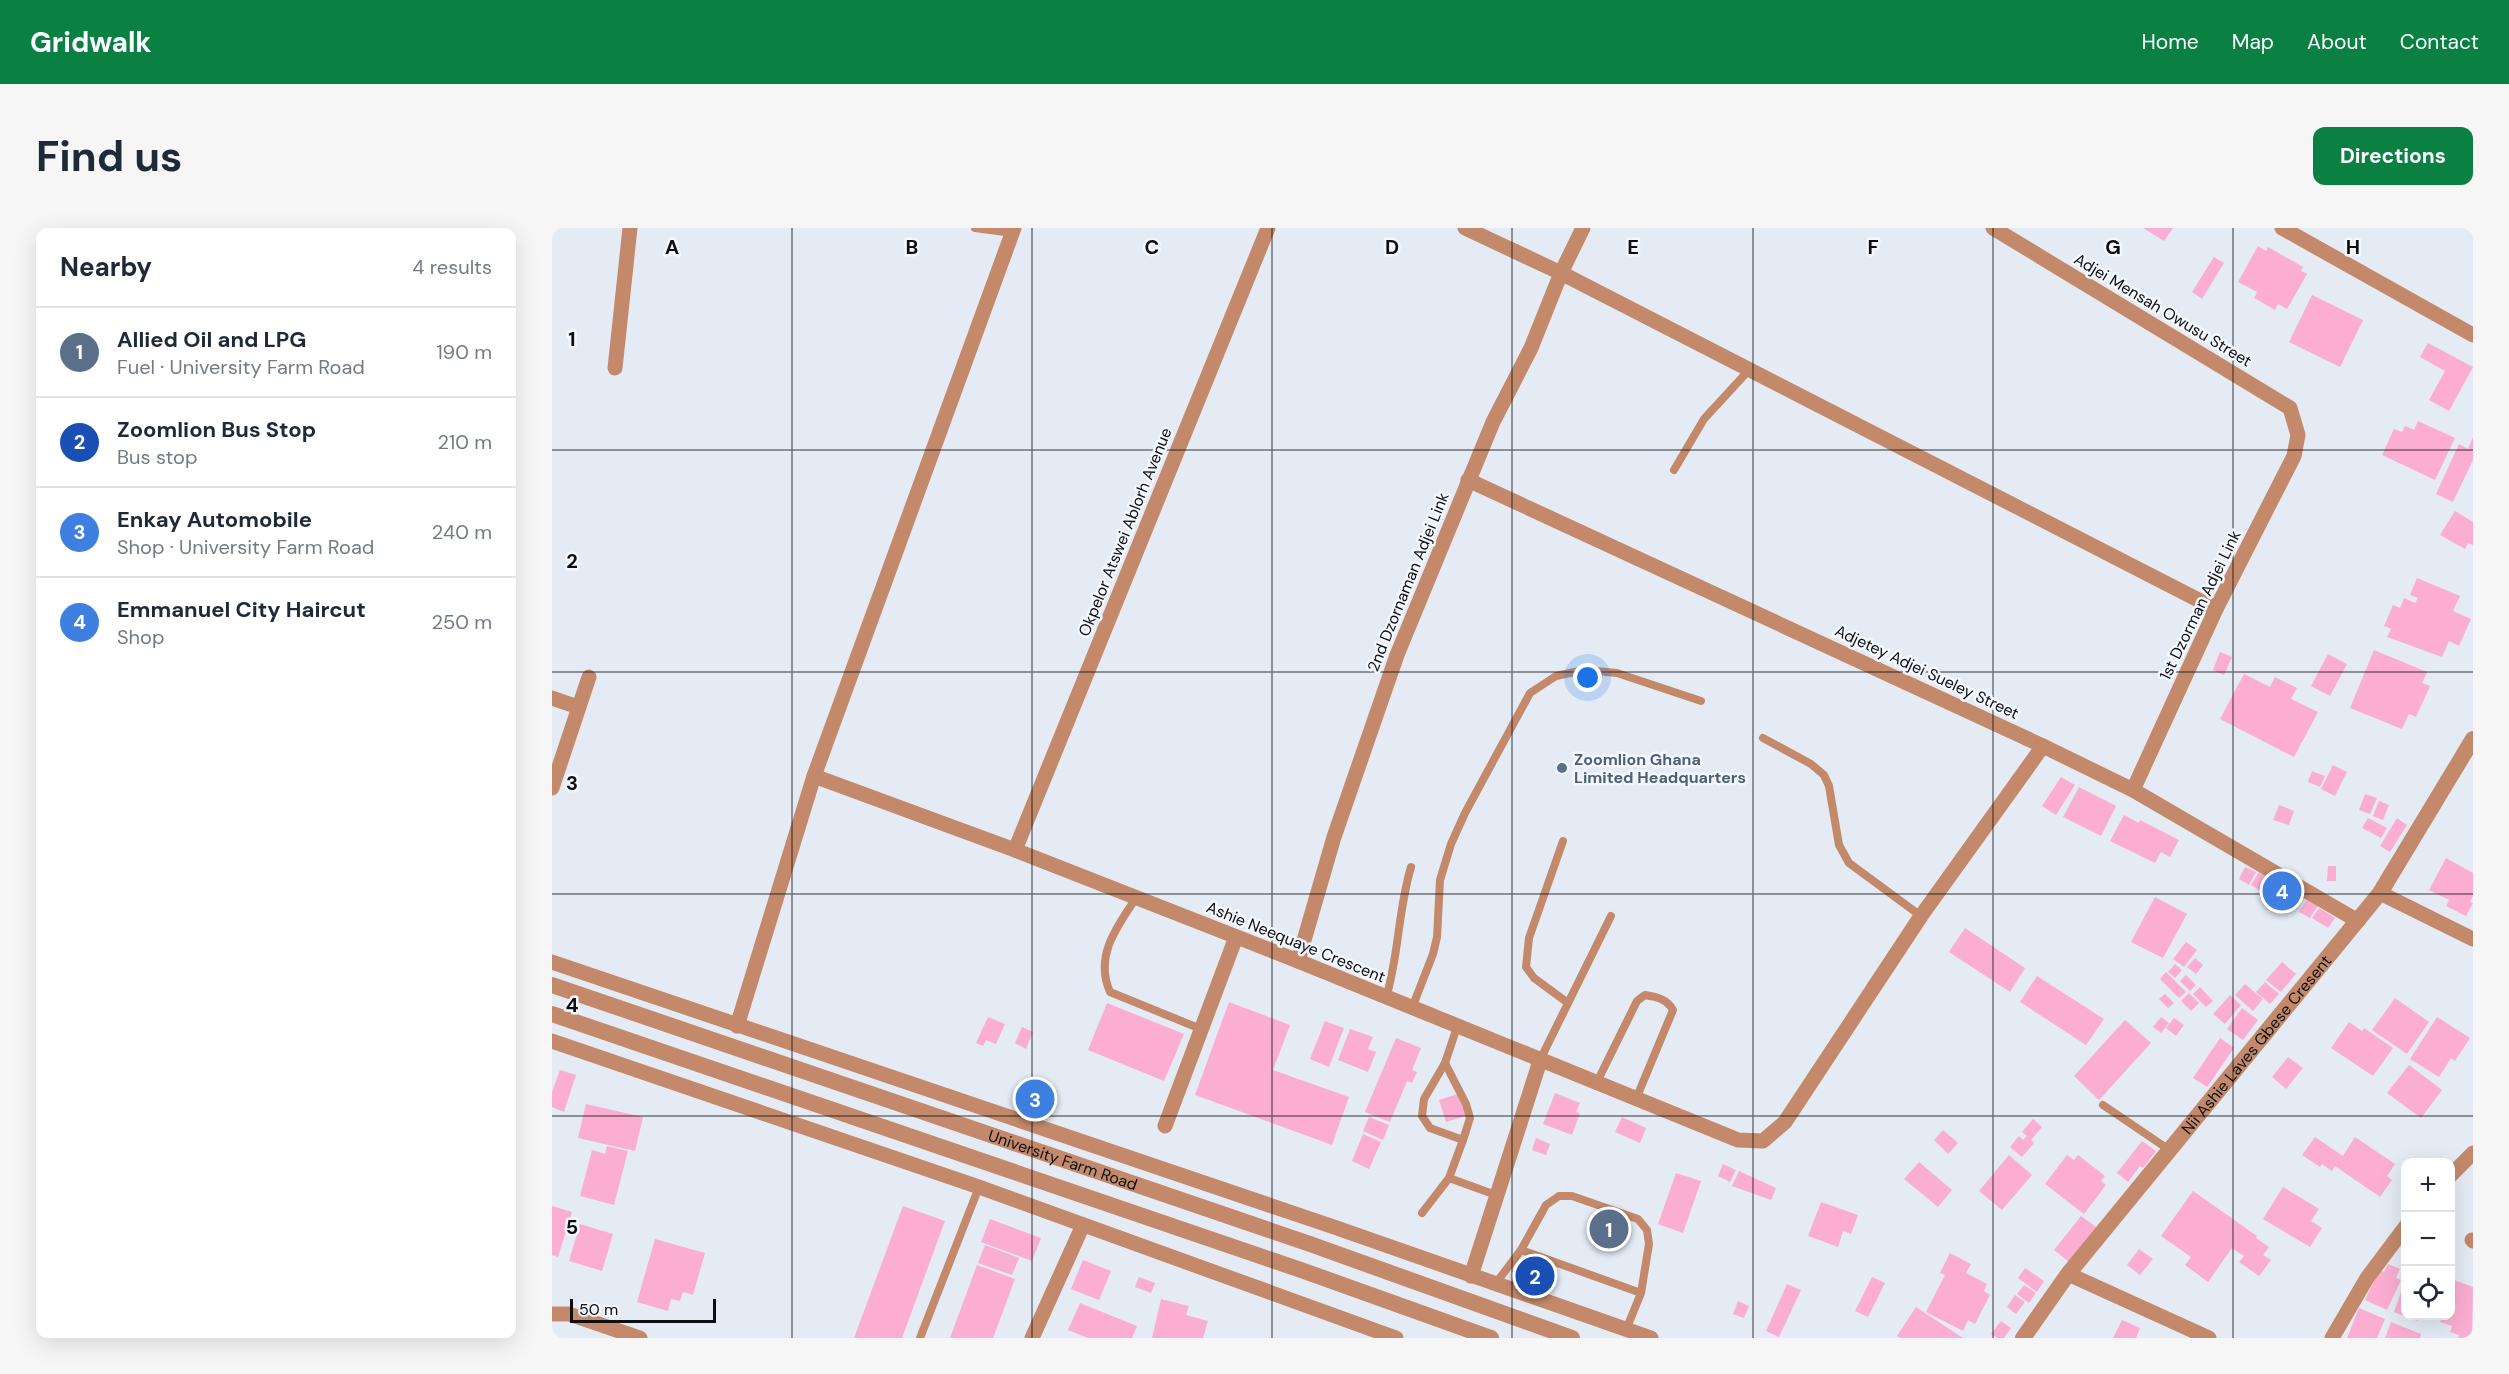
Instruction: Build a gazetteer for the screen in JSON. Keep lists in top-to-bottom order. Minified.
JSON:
{"streets":{"street":["Adjei Mensah Owusu Street","Okpelor Atswei Ablorh Avenue","2nd Dzornaman Adjei Link","1st Dzorman Adjei Link","Adjetey Adjei Sueley Street","Ashie Neequaye Crescent","Nii Ashie Laves Gbese Cresent","University Farm Road"]},"crossings":[["Adjei Mensah Owusu Street","1st Dzorman Adjei Link"],["Okpelor Atswei Ablorh Avenue","Ashie Neequaye Crescent"],["2nd Dzornaman Adjei Link","Adjetey Adjei Sueley Street"],["2nd Dzornaman Adjei Link","Ashie Neequaye Crescent"],["1st Dzorman Adjei Link","Adjetey Adjei Sueley Street"],["Adjetey Adjei Sueley Street","Nii Ashie Laves Gbese Cresent"]],"places":["Zoomlion Ghana Limited Headquarters"],"scale_bar":"50 m","page":{"header":"Gridwalk","nav":["Home","Map","About","Contact"],"buttons":"Directions","title":"Find us","heading":["Nearby","4 results"],"list":[{"mark":"1","name":"Allied Oil and LPG","note":"Fuel · University Farm Road","value":"190 m"},{"mark":"2","name":"Zoomlion Bus Stop","note":"Bus stop","value":"210 m"},{"mark":"3","name":"Enkay Automobile","note":"Shop · University Farm Road","value":"240 m"},{"mark":"4","name":"Emmanuel City Haircut","note":"Shop","value":"250 m"}],"pins":["4","3","1","2"],"map_buttons":["+","−"],"scale":"50 m"},"grid":{"columns":["A","B","C","D","E","F","G","H"],"rows":["1","2","3","4","5"]}}
